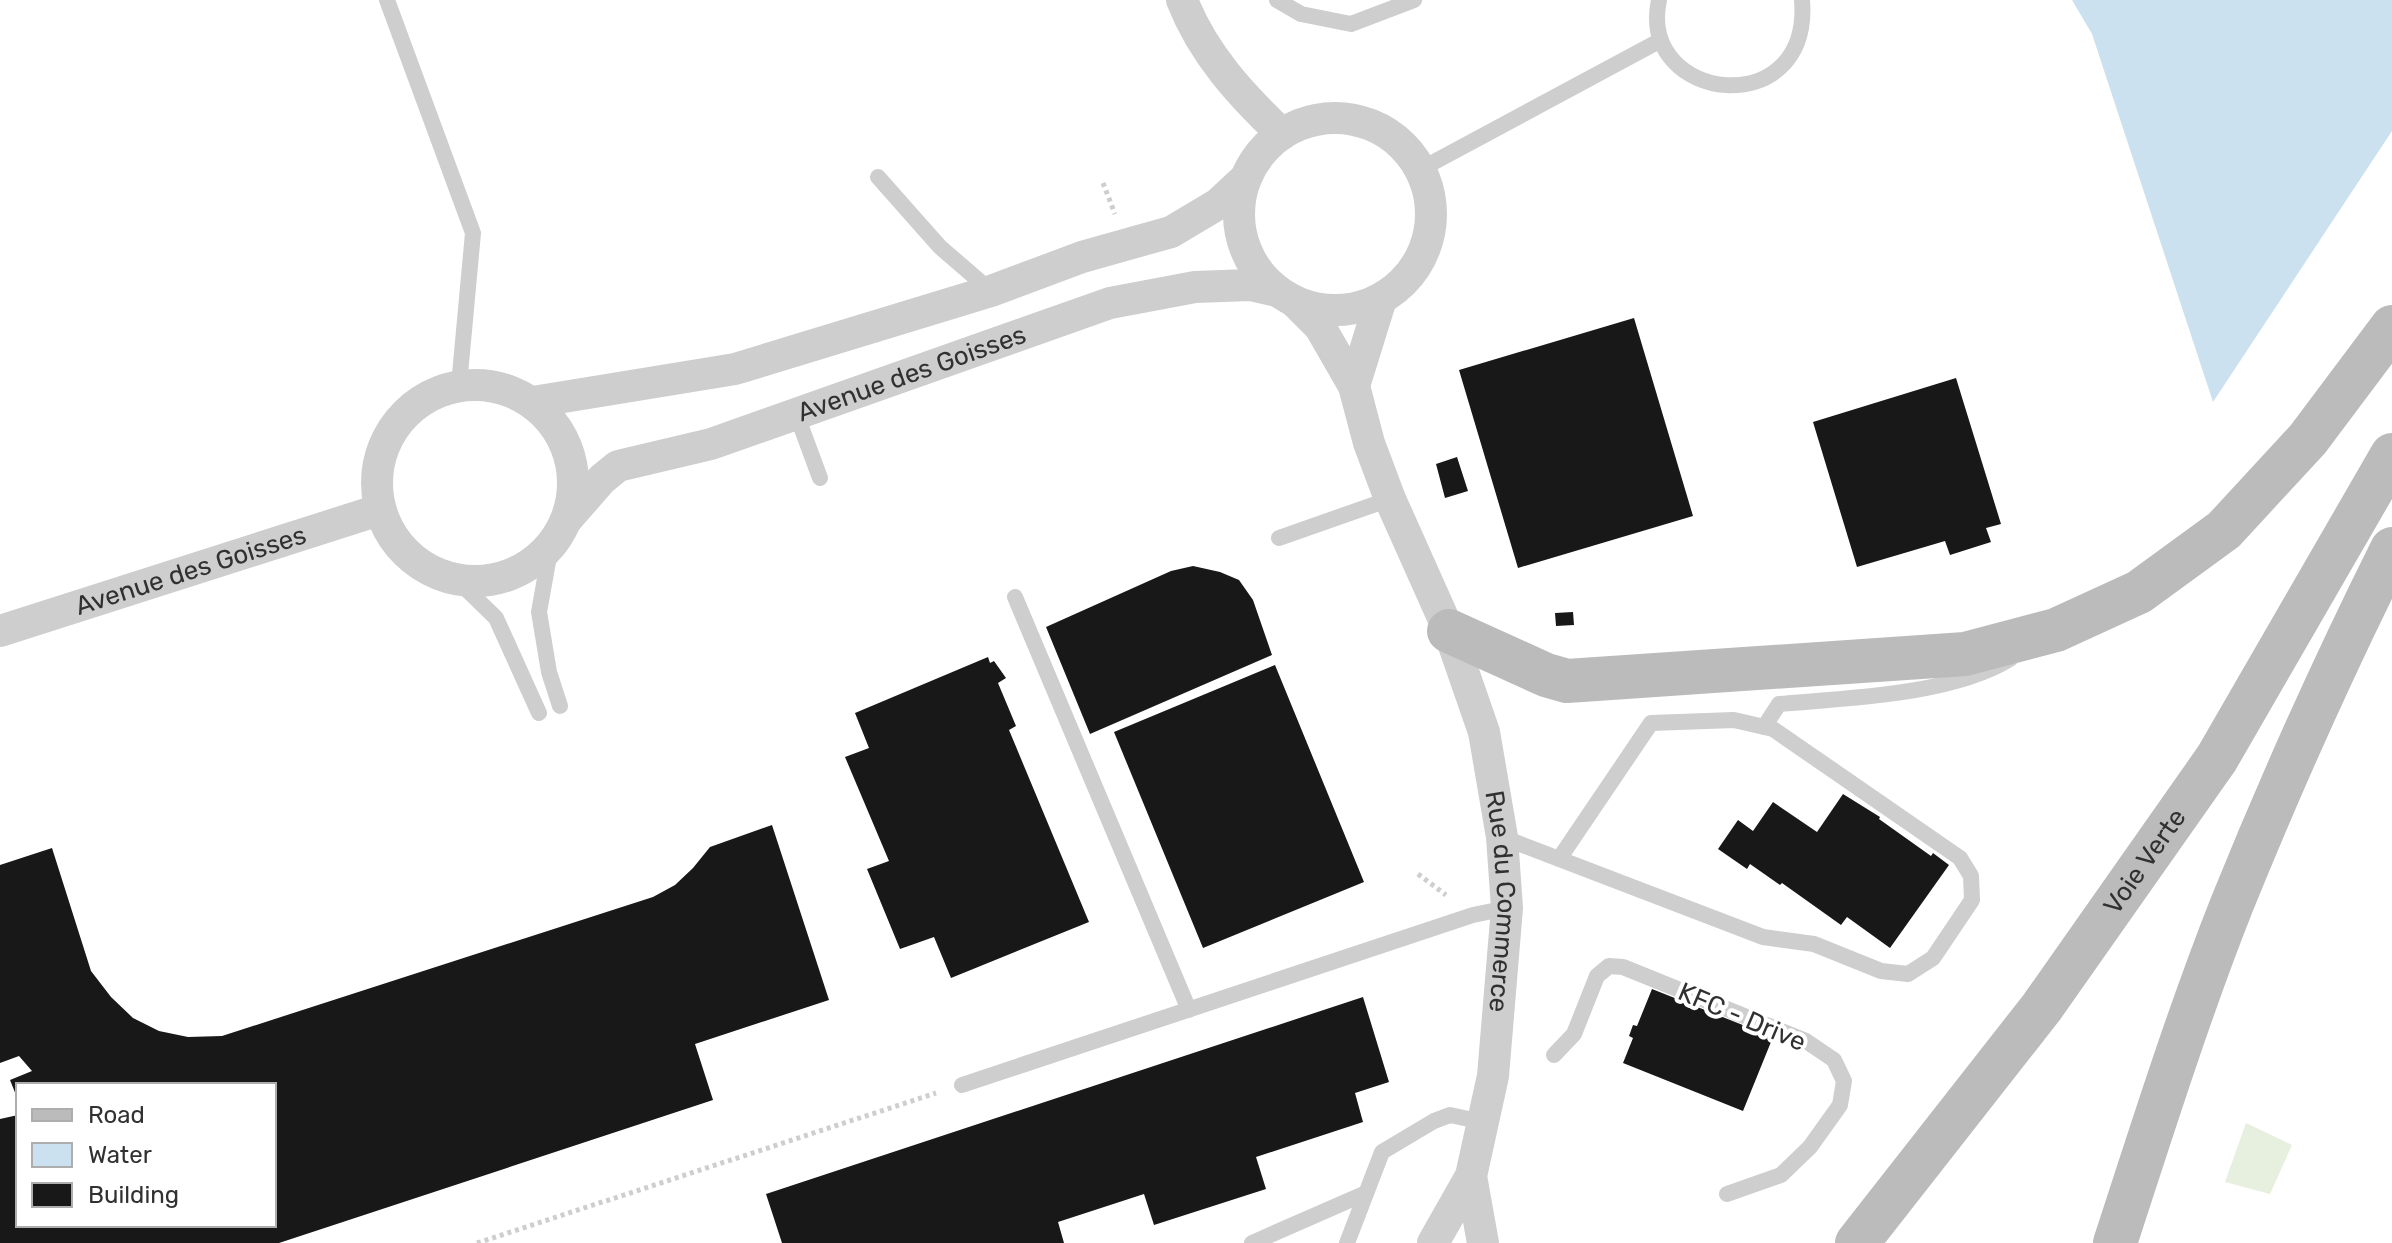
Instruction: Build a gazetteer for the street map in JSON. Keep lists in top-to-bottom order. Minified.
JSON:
{"streets":{"main road":["Voie Verte"],"street":["Avenue des Goisses","Rue du Commerce"],"lane":["KFC - Drive"]},"crossings":[["Avenue des Goisses","Rue du Commerce"]],"legend":["Road","Water","Building"]}
